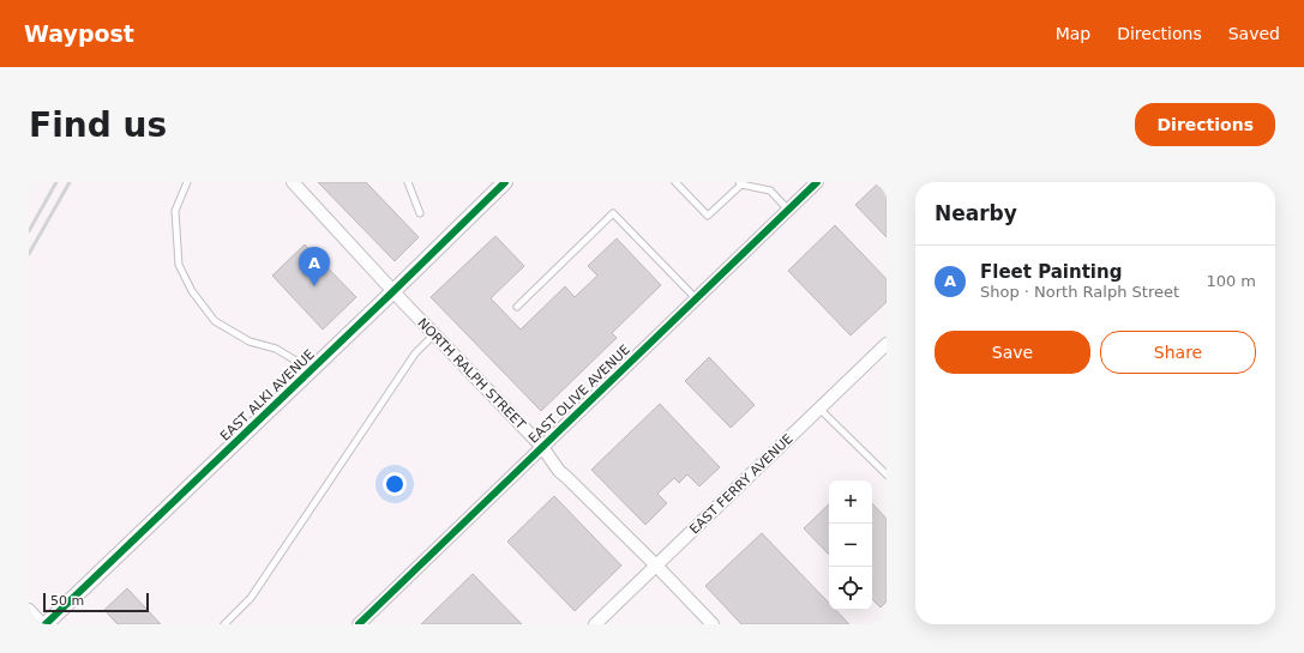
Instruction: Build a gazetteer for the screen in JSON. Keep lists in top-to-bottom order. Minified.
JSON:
{"streets":{"street":["NORTH RALPH STREET","EAST OLIVE AVENUE","EAST ALKI AVENUE","EAST FERRY AVENUE"]},"crossings":[["NORTH RALPH STREET","EAST OLIVE AVENUE"],["NORTH RALPH STREET","EAST ALKI AVENUE"],["NORTH RALPH STREET","EAST FERRY AVENUE"]],"scale_bar":"50 m","page":{"header":"Waypost","nav":["Map","Directions","Saved"],"buttons":["Directions",["Save","Share"]],"title":"Find us","heading":"Nearby","list":[{"mark":"A","name":"Fleet Painting","note":"Shop · North Ralph Street","value":"100 m"}],"pins":"A","map_buttons":["+","−"],"scale":"50 m"}}
